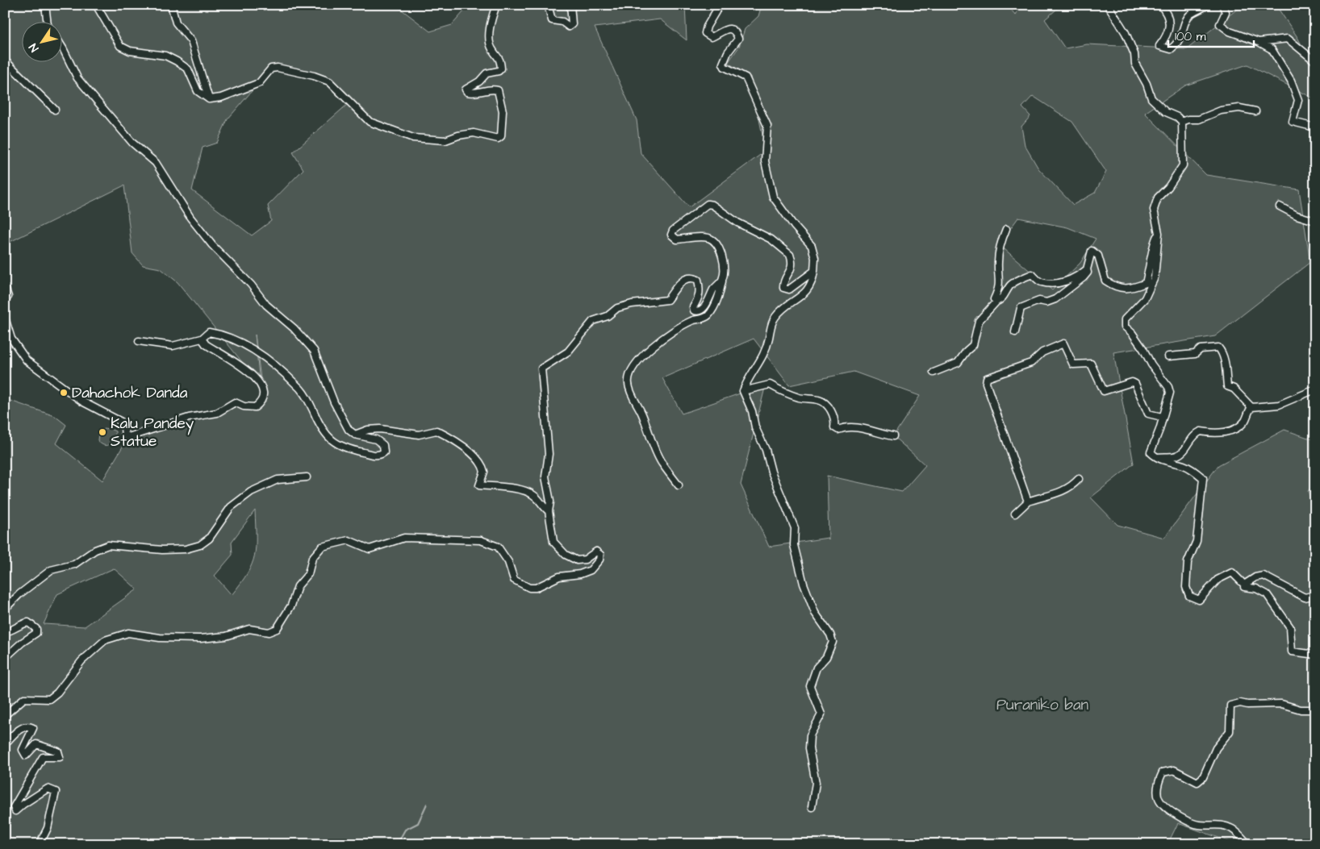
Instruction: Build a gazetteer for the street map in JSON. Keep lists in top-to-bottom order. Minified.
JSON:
{"parks":["Puraniko ban"],"places":["Dahachok Danda","Kalu Pandey Statue"],"scale_bar":"100 m","north":"bottom left"}
